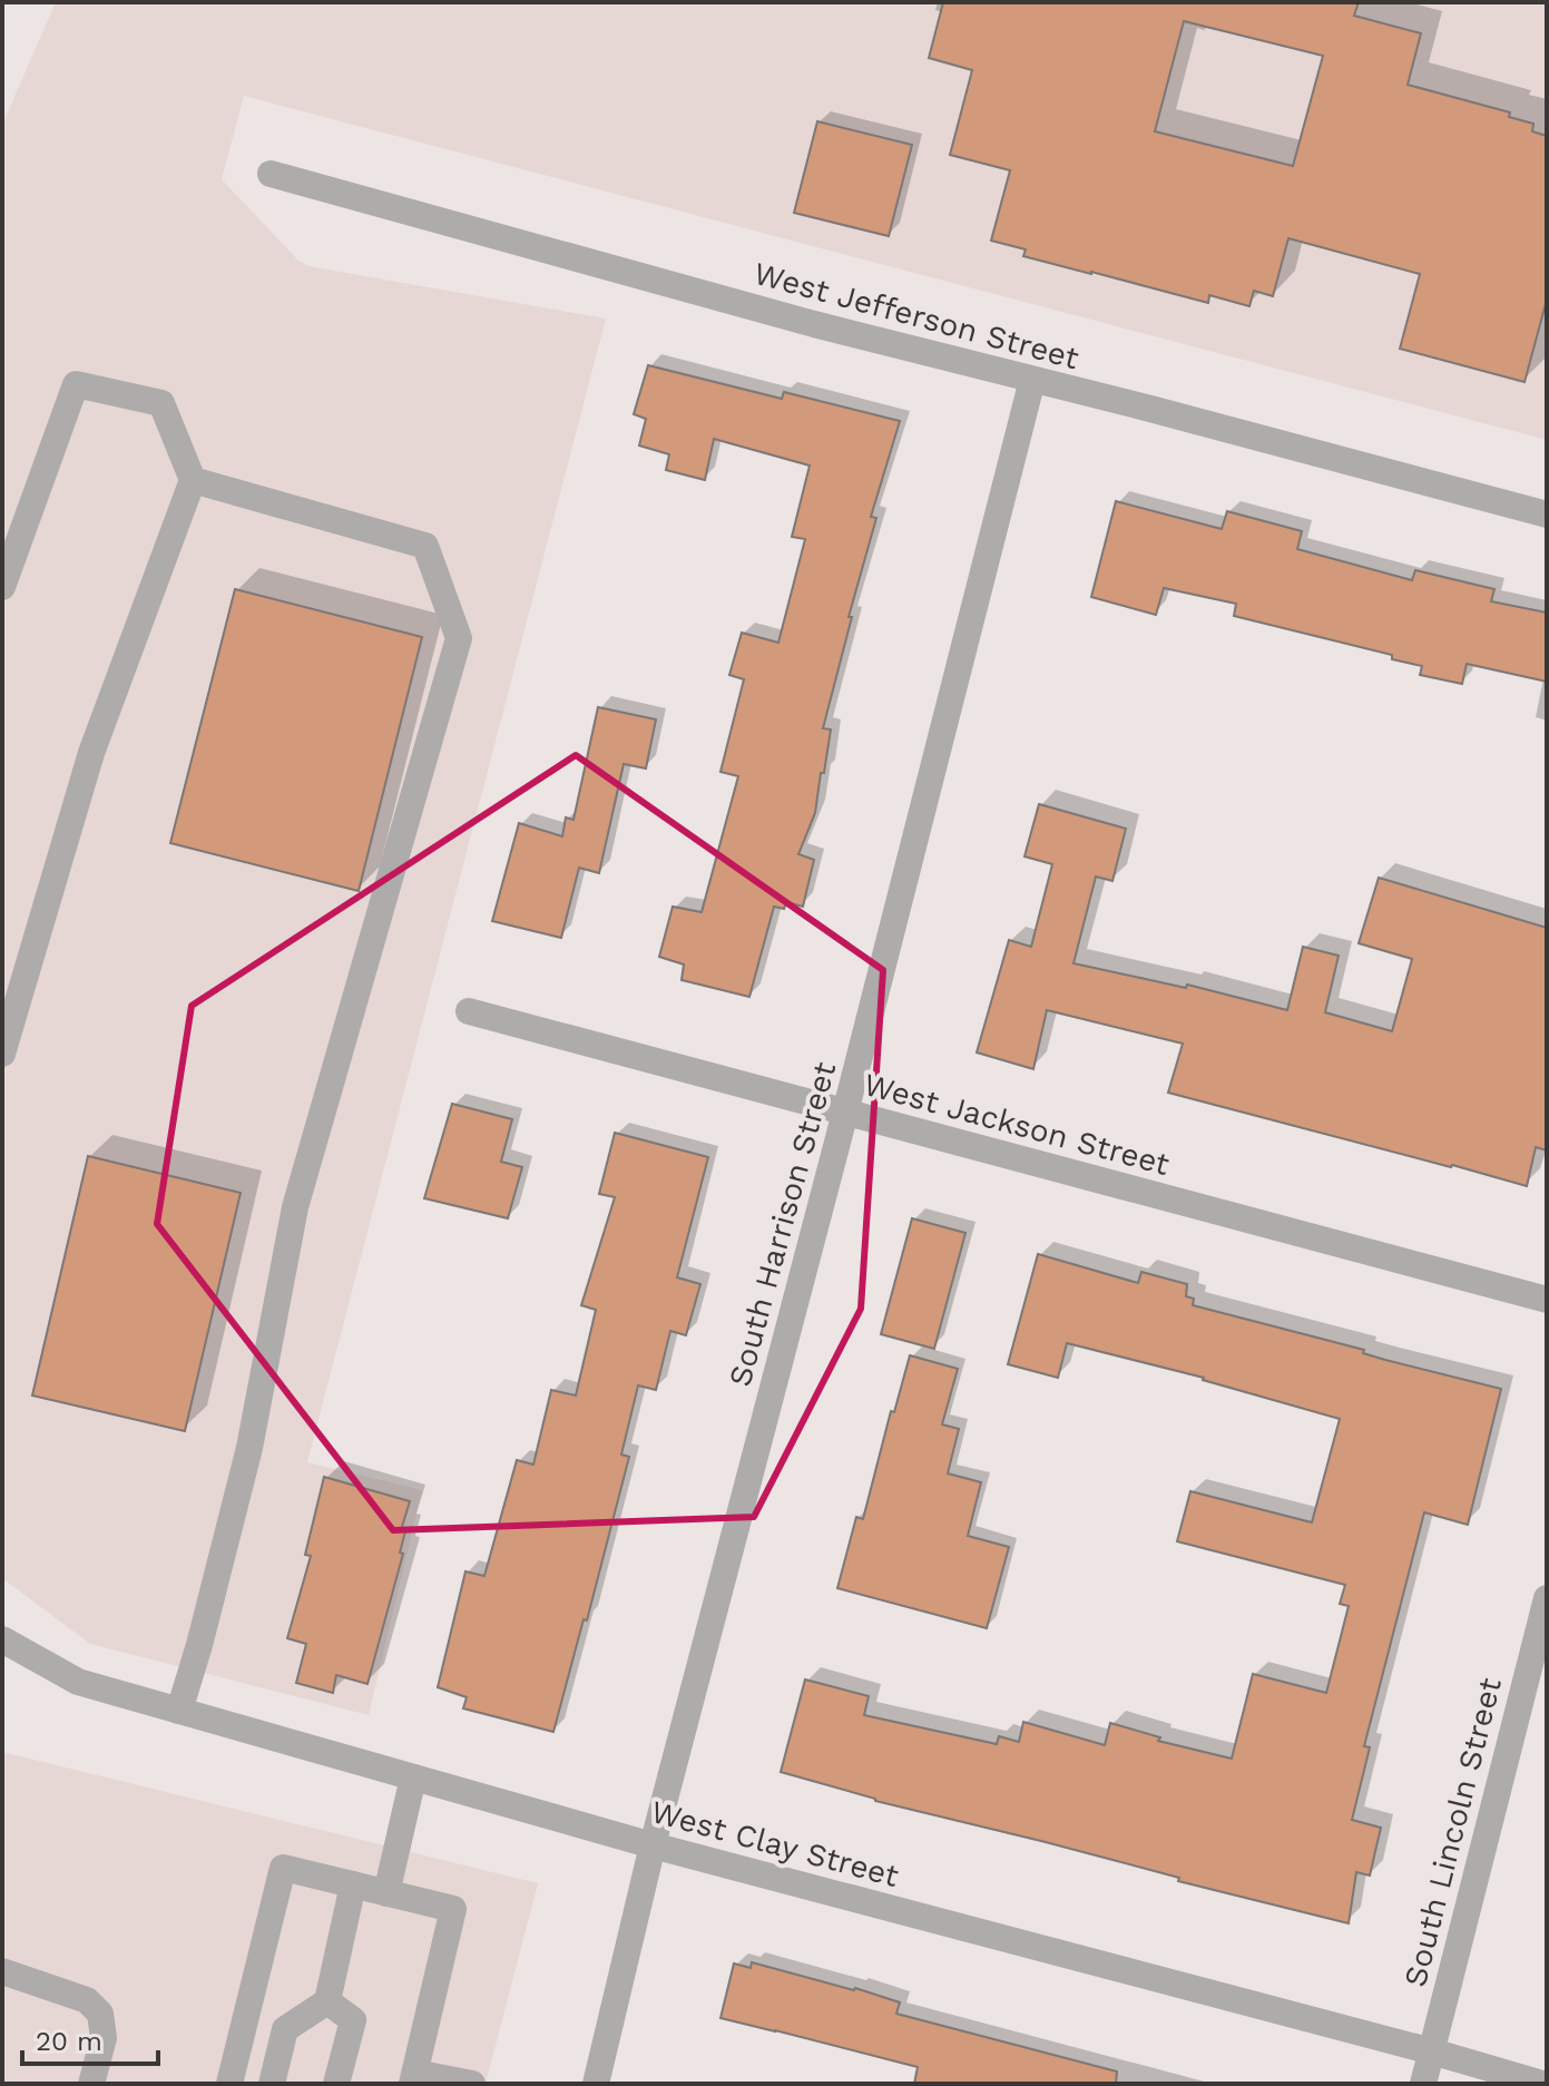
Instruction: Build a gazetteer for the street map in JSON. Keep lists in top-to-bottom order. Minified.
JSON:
{"streets":{"street":["West Jefferson Street","West Jackson Street","South Harrison Street","South Lincoln Street","West Clay Street"]},"crossings":[["West Jefferson Street","South Harrison Street"],["West Jackson Street","South Harrison Street"],["South Harrison Street","West Clay Street"],["South Lincoln Street","West Clay Street"]],"scale_bar":"20 m"}
